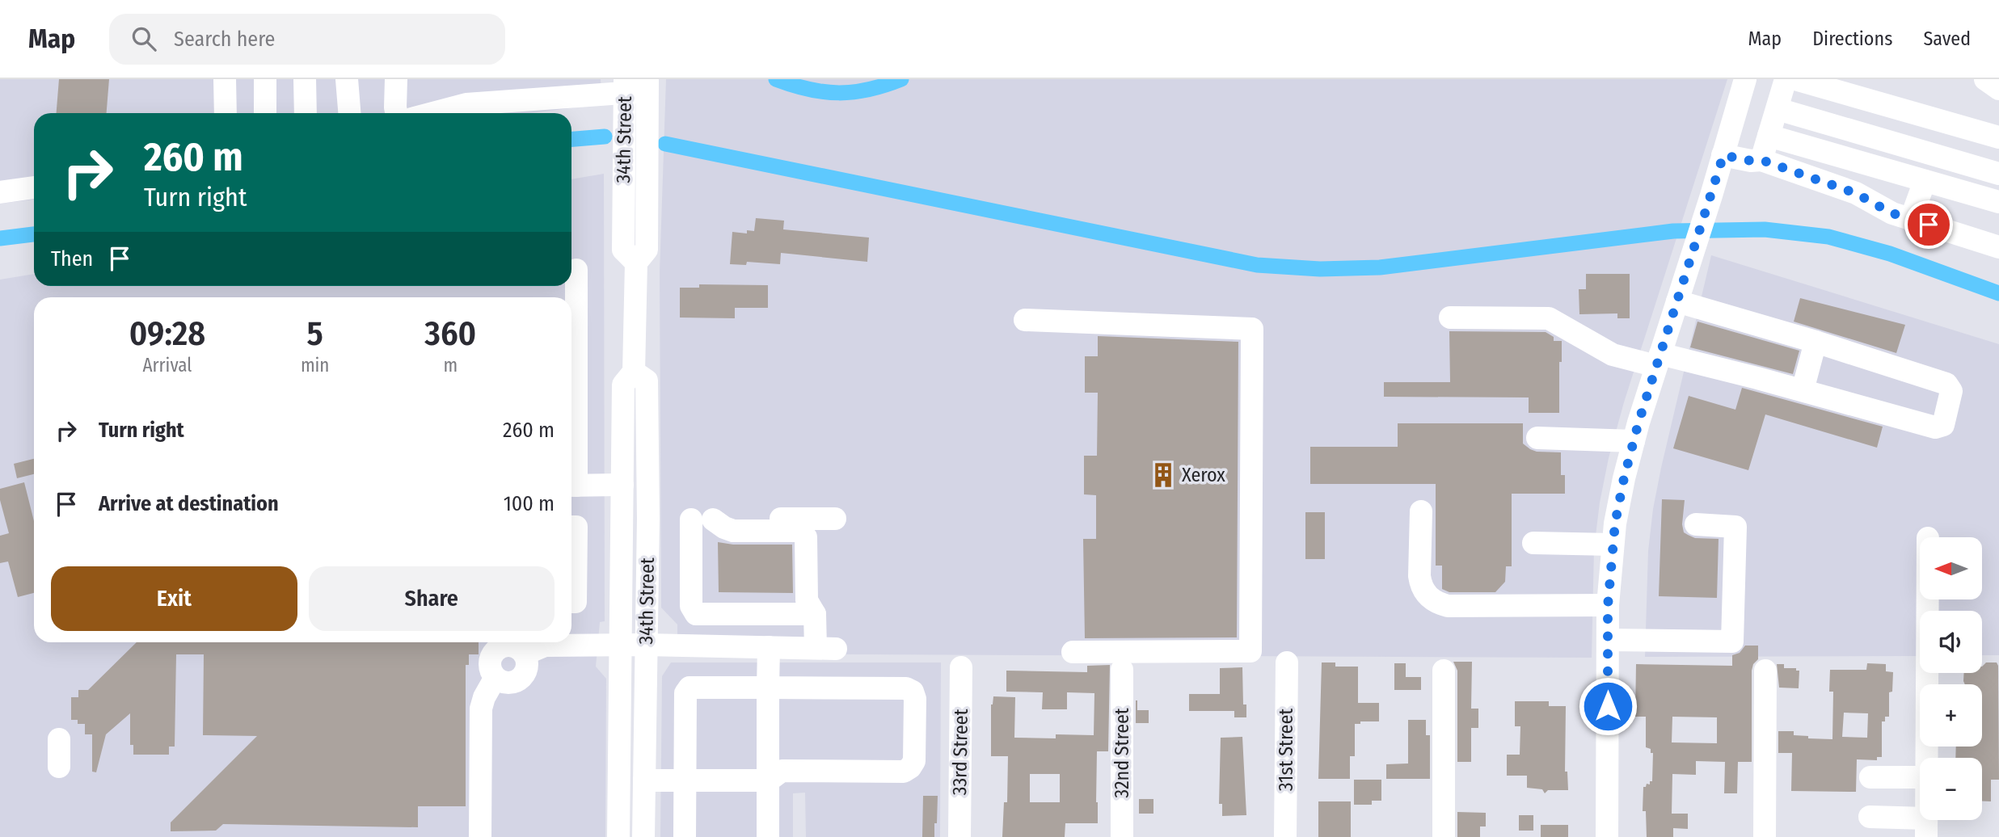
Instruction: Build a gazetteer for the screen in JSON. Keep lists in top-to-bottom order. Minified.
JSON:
{"streets":{"street":["34th Street","31st Street","33rd Street","32nd Street"]},"places":{"building":["Xerox"]},"north":"left","page":{"header":"Map","search":"Search here","nav":["Map","Directions","Saved"],"turn":["260 m","Turn right"],"then":"Then","eta":["09:28","Arrival","5","min","360","m"],"list":[{"name":"Turn right","value":"260 m"},{"name":"Arrive at destination","value":"100 m"}],"map_buttons":["+","−"],"buttons":["Exit","Share"]}}
